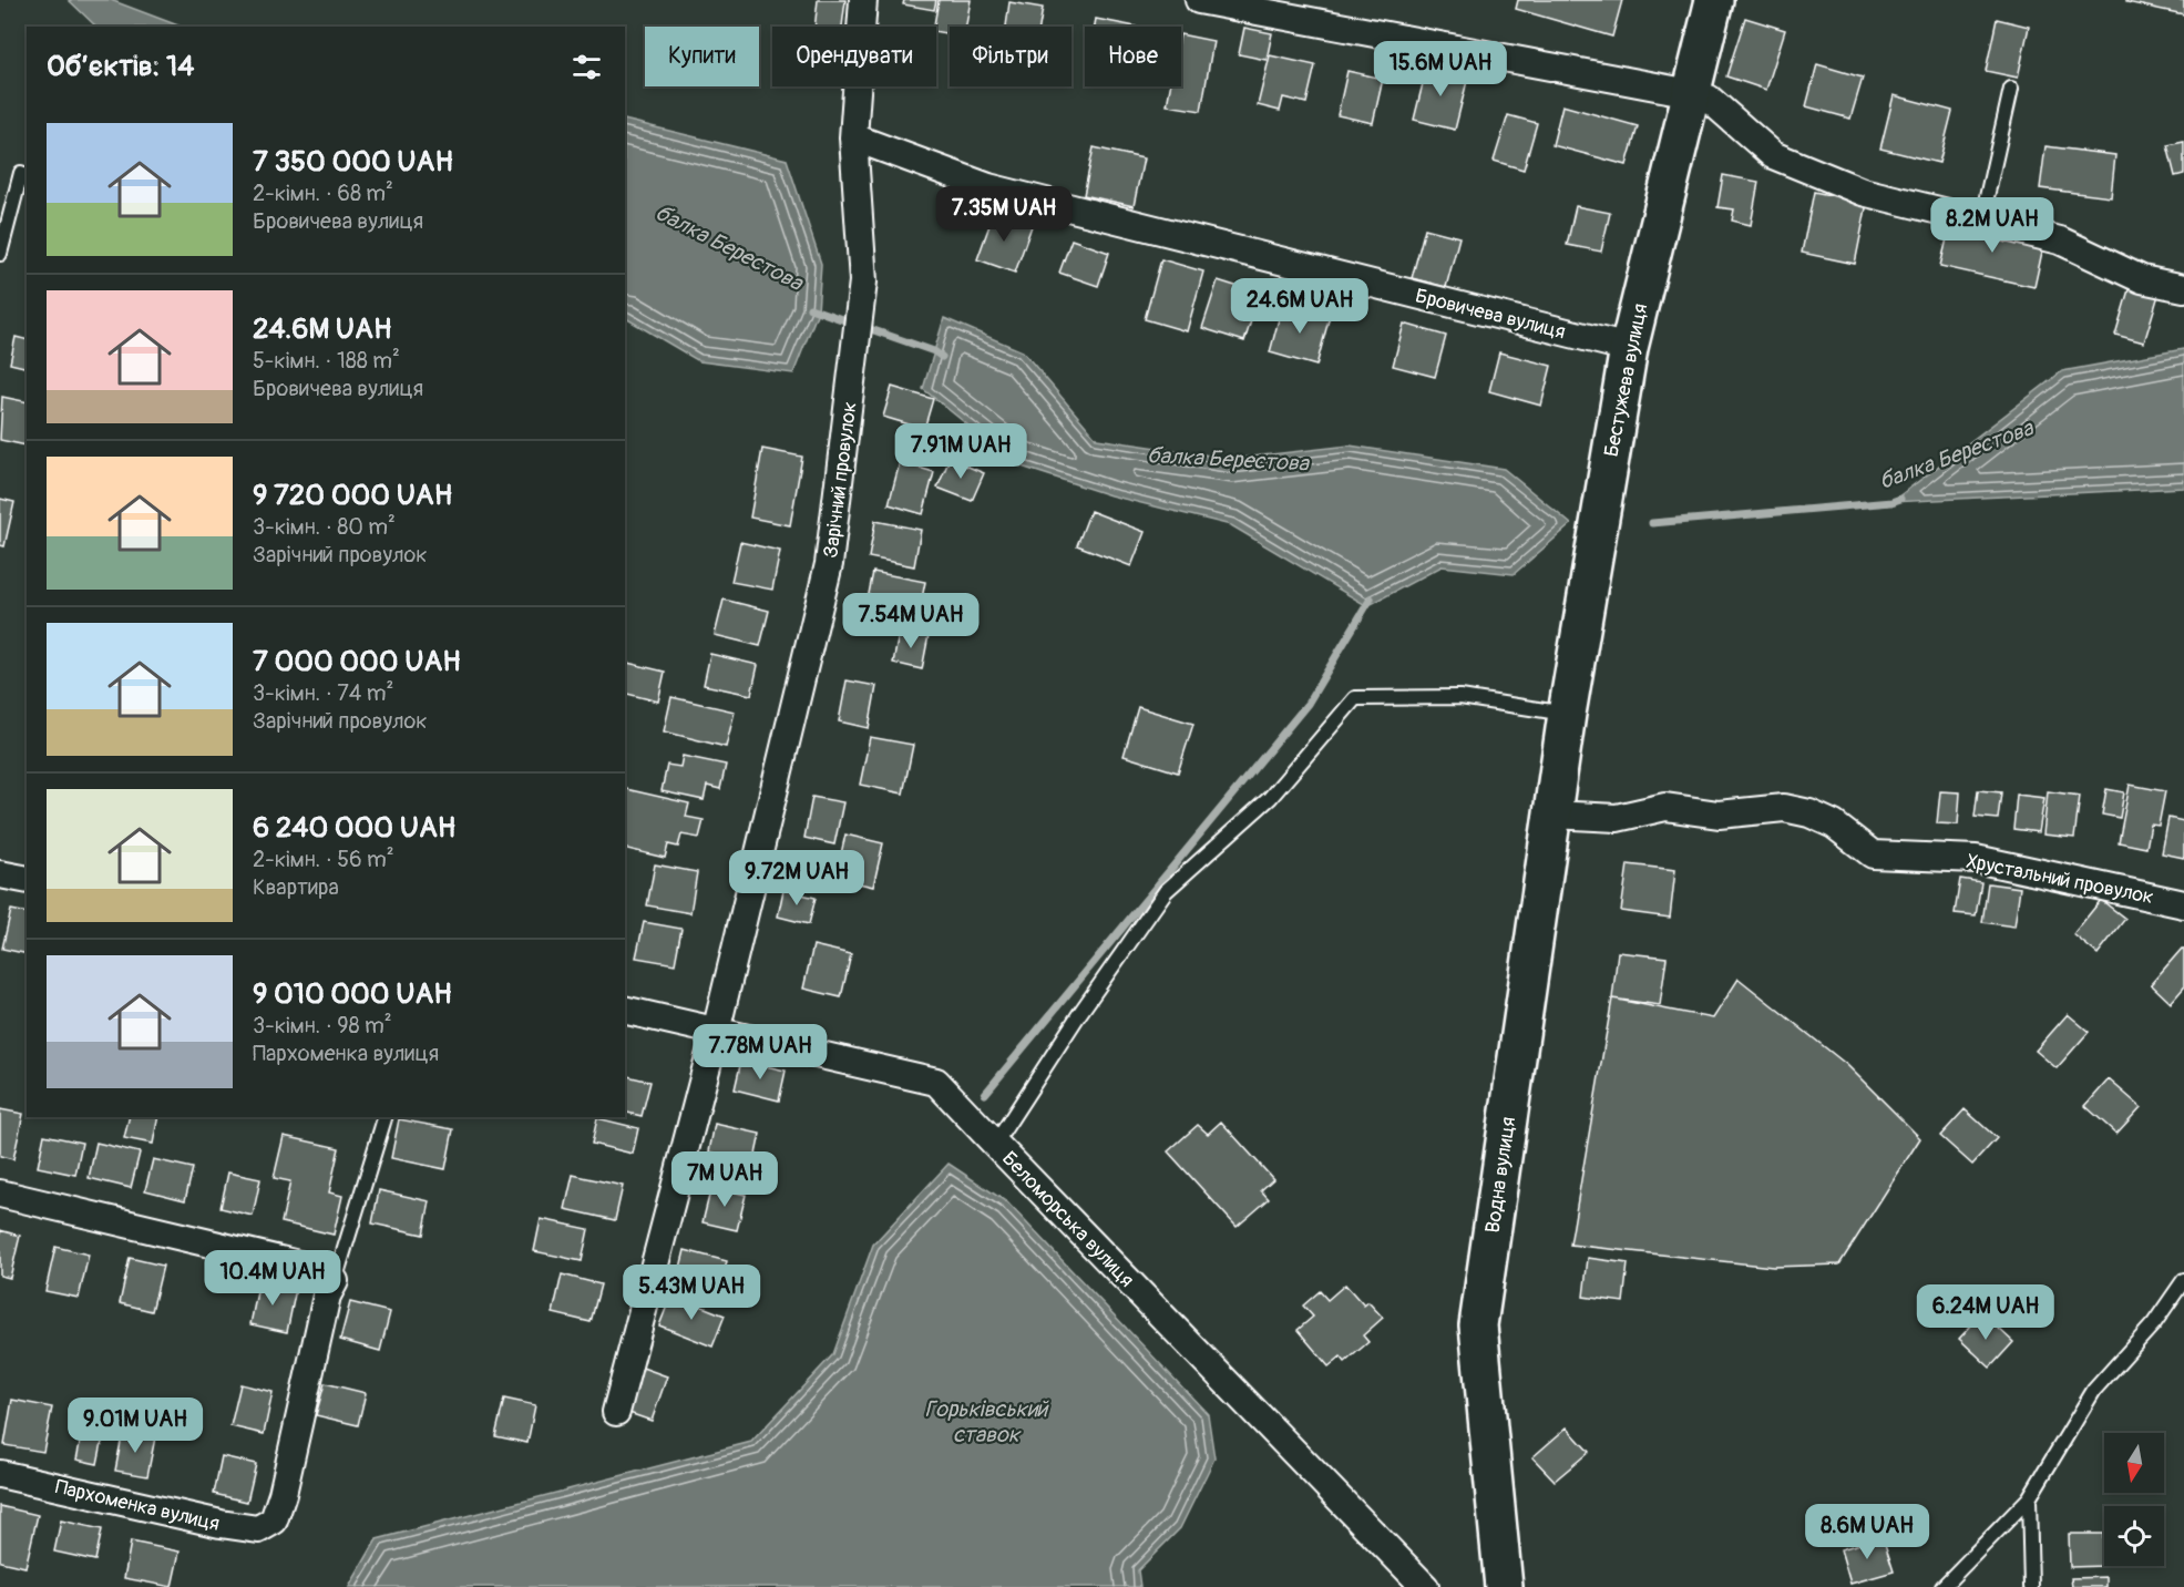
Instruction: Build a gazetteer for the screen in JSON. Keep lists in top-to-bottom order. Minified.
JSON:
{"streets":{"street":["Бровичева вулиця","Бестужева вулиця","Зарічний провулок","Хрустальний провулок","Водна вулиця","Беломорська вулиця","Пархоменка вулиця"]},"crossings":[["Бровичева вулиця","Бестужева вулиця"],["Бровичева вулиця","Зарічний провулок"],["Бестужева вулиця","Водна вулиця"],["Зарічний провулок","Беломорська вулиця"],["Хрустальний провулок","Водна вулиця"]],"water":["балка Берестова","Горьківський ставок"],"north":"bottom","page":{"chip":["Купити","Орендувати","Фільтри","Нове"],"heading":"Об’єктів: 14","price":["15.6M UAH","7.35M UAH","8.2M UAH","24.6M UAH","7.91M UAH","7.54M UAH","9.72M UAH","7.78M UAH","7M UAH","10.4M UAH","5.43M UAH","6.24M UAH","9.01M UAH","8.6M UAH"],"list":[{"name":"7 350 000 UAH","note":"2-кімн. · 68 m² · Бровичева вулиця"},{"name":"24.6M UAH","note":"5-кімн. · 188 m² · Бровичева вулиця"},{"name":"9 720 000 UAH","note":"3-кімн. · 80 m² · Зарічний провулок"},{"name":"7 000 000 UAH","note":"3-кімн. · 74 m² · Зарічний провулок"},{"name":"6 240 000 UAH","note":"2-кімн. · 56 m² · Квартира"},{"name":"9 010 000 UAH","note":"3-кімн. · 98 m² · Пархоменка вулиця"}]}}
